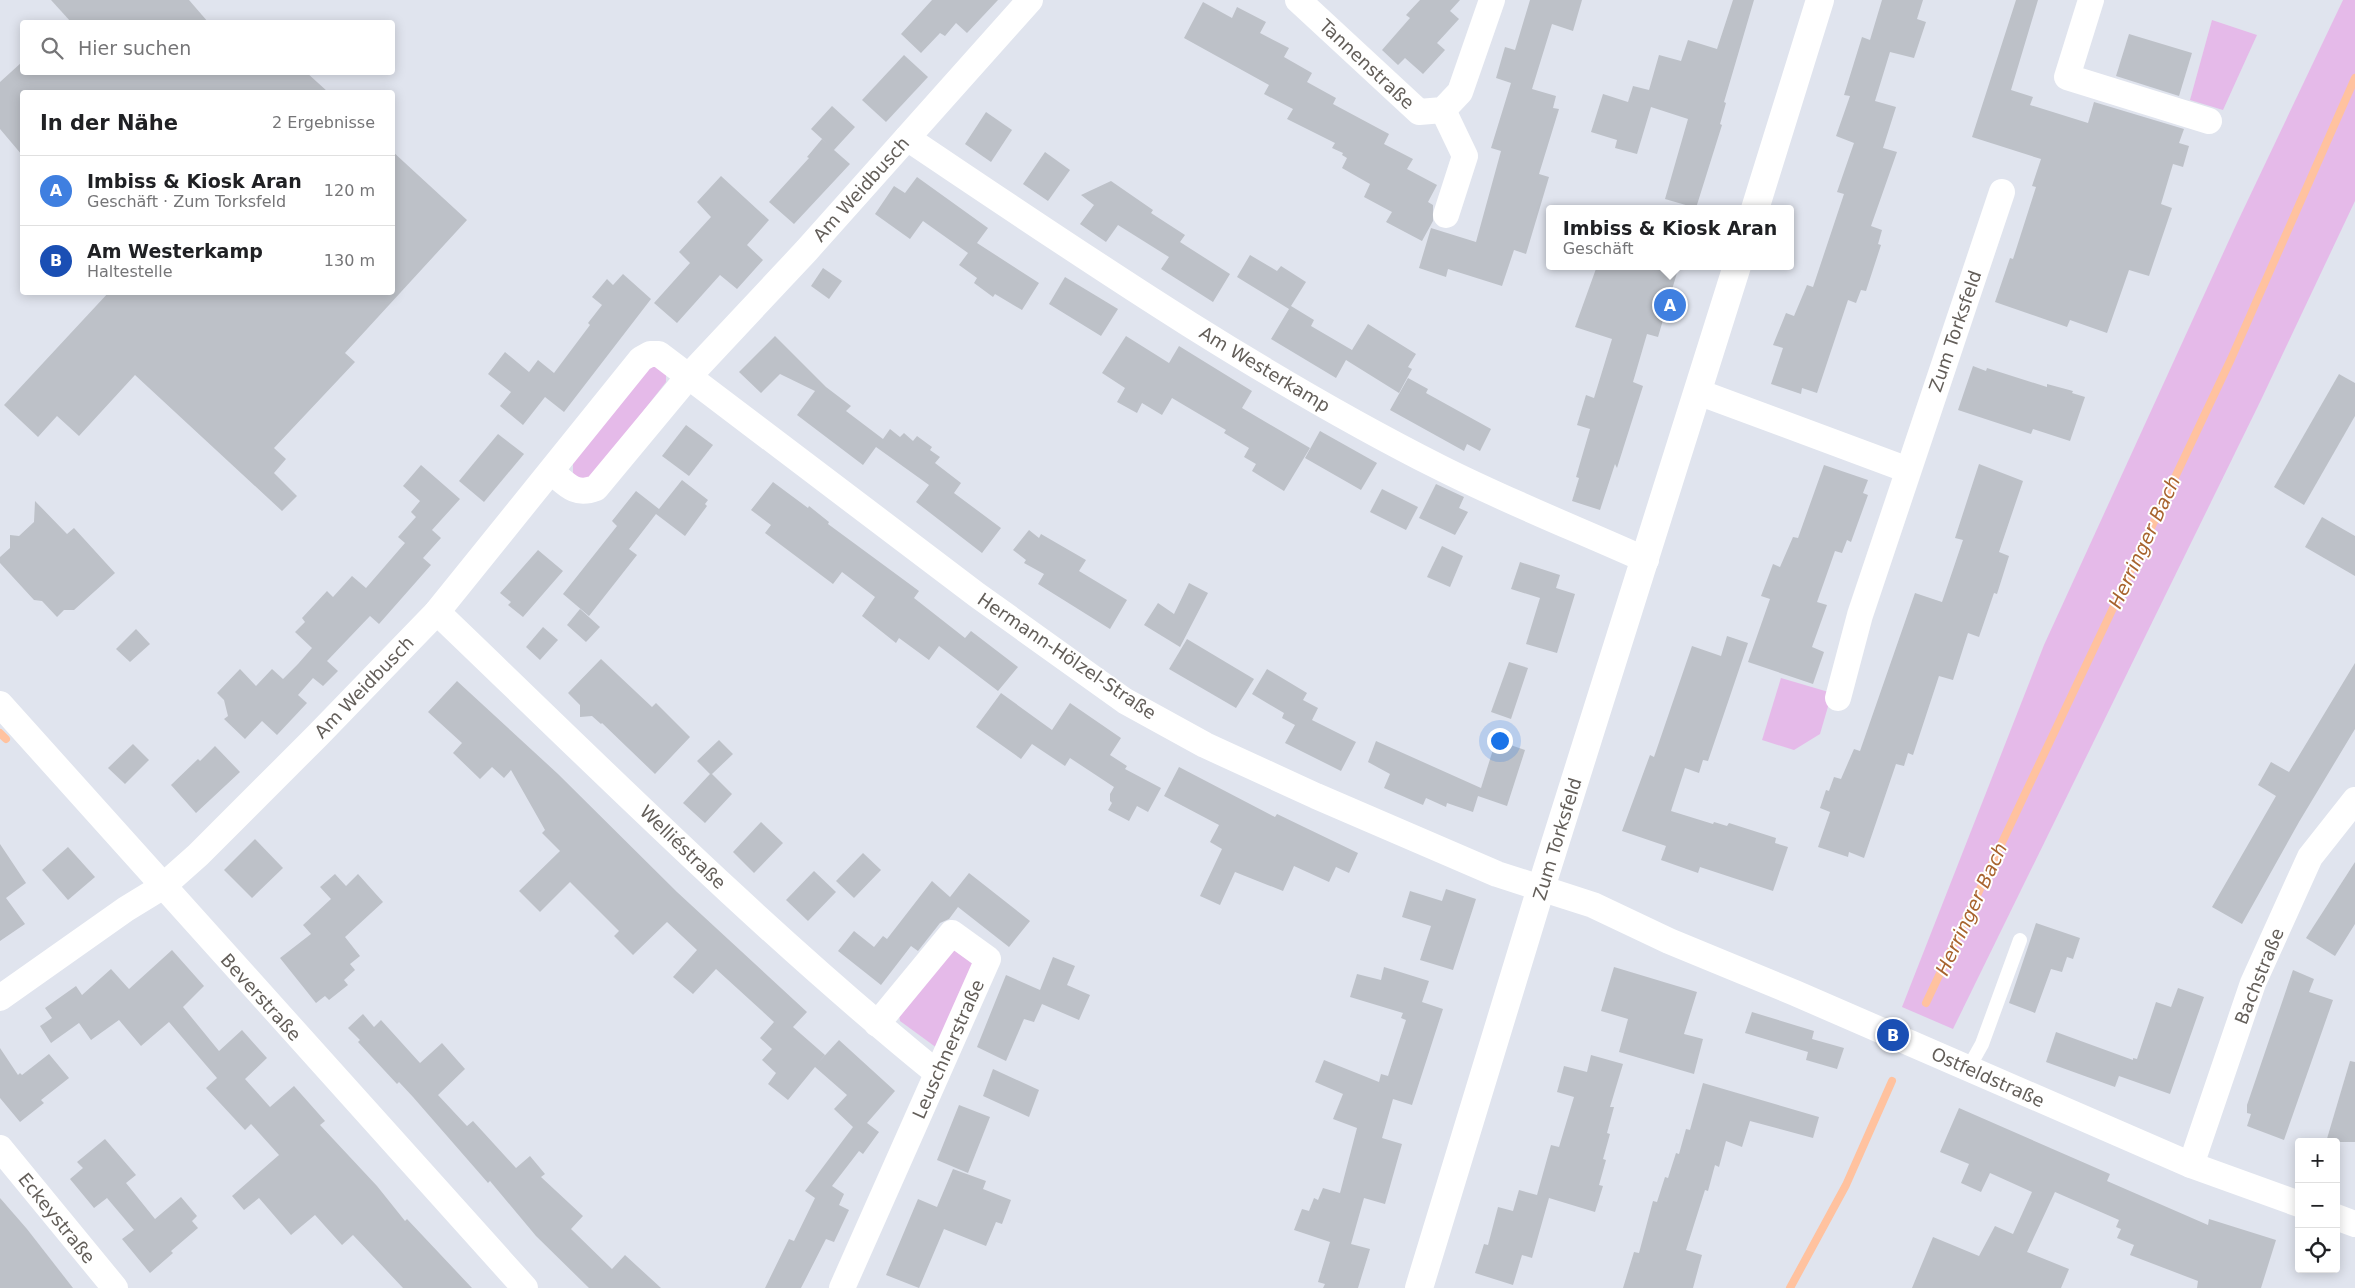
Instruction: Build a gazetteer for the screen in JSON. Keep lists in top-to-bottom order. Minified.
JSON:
{"streets":{"main road":["Zum Torksfeld"],"street":["Tannenstraße","Am Weidbusch","Am Westerkamp","Hermann-Hölzel-Straße","Welliéstraße","Bachstraße","Beverstraße","Leuschnerstraße","Ostfeldstraße","Eckeystraße"]},"crossings":[["Am Weidbusch","Am Westerkamp"],["Am Weidbusch","Hermann-Hölzel-Straße"],["Am Weidbusch","Welliéstraße"],["Am Weidbusch","Beverstraße"],["Zum Torksfeld","Am Westerkamp"],["Zum Torksfeld","Hermann-Hölzel-Straße"],["Zum Torksfeld","Ostfeldstraße"],["Hermann-Hölzel-Straße","Ostfeldstraße"],["Welliéstraße","Leuschnerstraße"],["Bachstraße","Ostfeldstraße"]],"water":["Herringer Bach"],"page":{"search":"Hier suchen","heading":["In der Nähe","2 Ergebnisse"],"list":[{"mark":"A","name":"Imbiss & Kiosk Aran","note":"Geschäft · Zum Torksfeld","value":"120 m"},{"mark":"B","name":"Am Westerkamp","note":"Haltestelle","value":"130 m"}],"popup":["Imbiss & Kiosk Aran","Geschäft"],"pins":["A","B"],"map_buttons":["+","−"]}}
